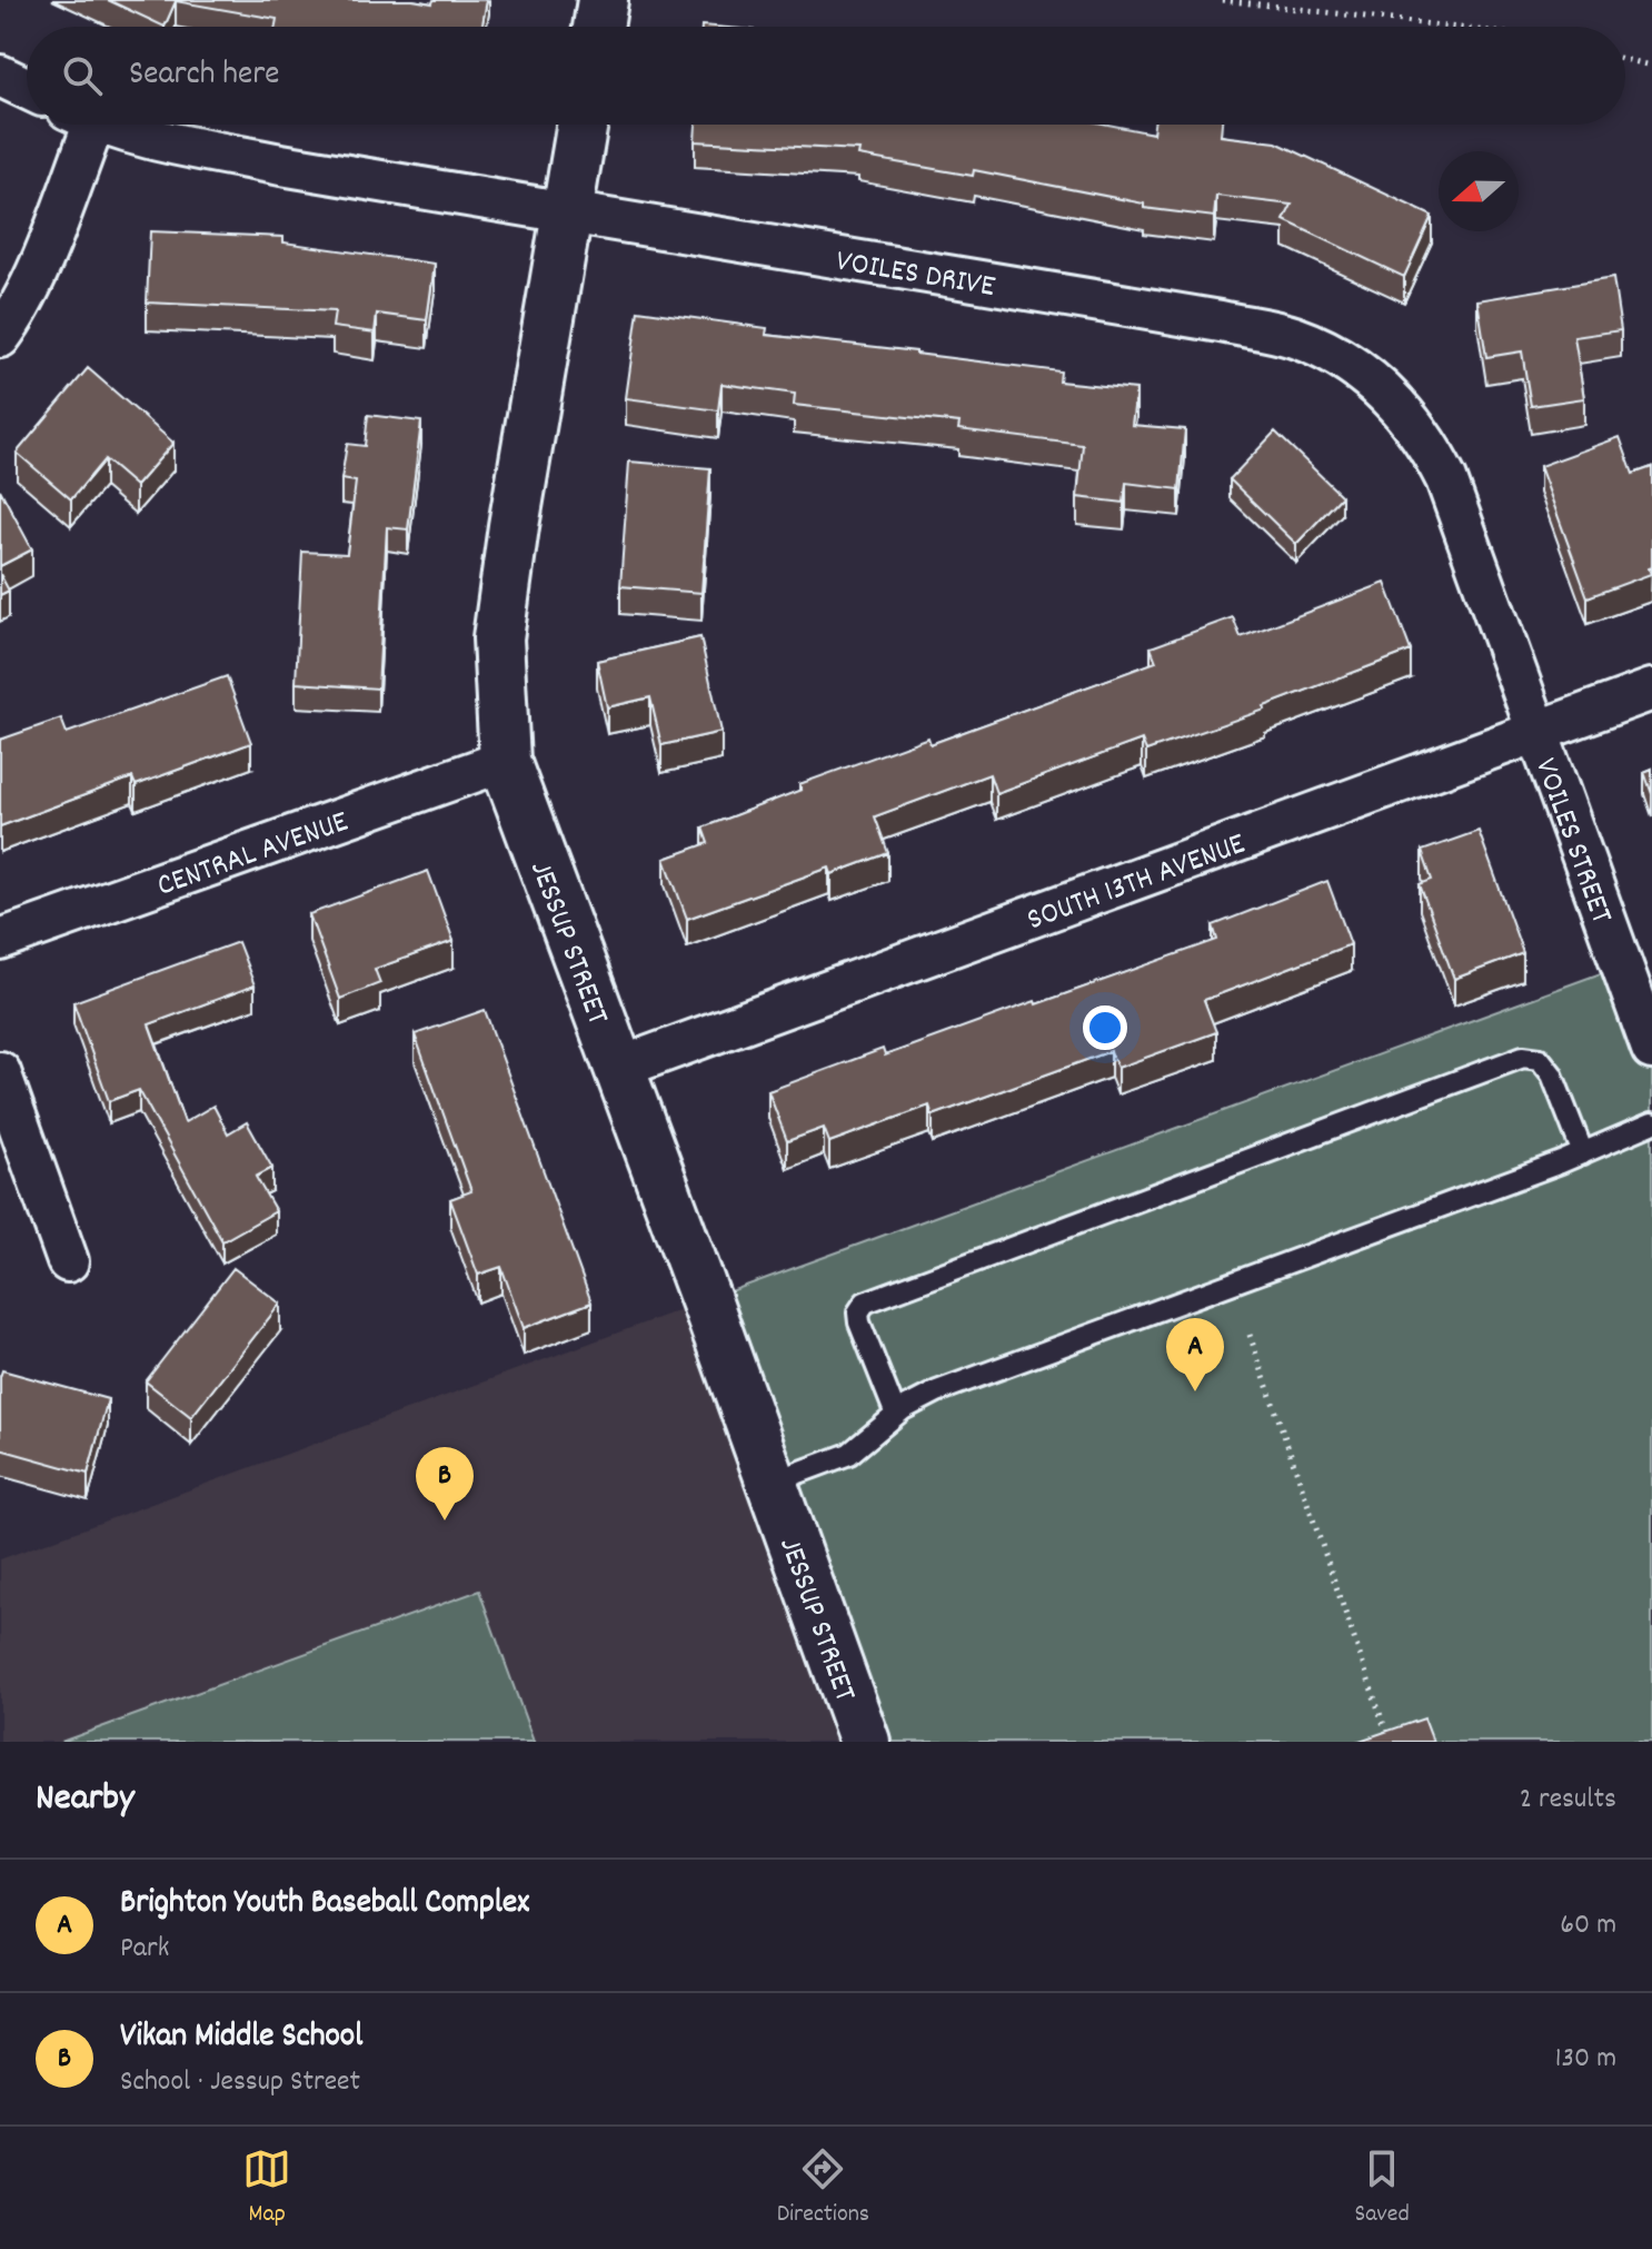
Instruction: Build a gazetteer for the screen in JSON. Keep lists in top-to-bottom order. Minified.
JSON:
{"streets":{"street":["VOILES DRIVE","VOILES STREET","CENTRAL AVENUE","SOUTH 13TH AVENUE","JESSUP STREET"]},"crossings":[["VOILES DRIVE","VOILES STREET"],["VOILES DRIVE","SOUTH 13TH AVENUE"],["VOILES DRIVE","JESSUP STREET"],["VOILES STREET","SOUTH 13TH AVENUE"],["CENTRAL AVENUE","JESSUP STREET"],["SOUTH 13TH AVENUE","JESSUP STREET"]],"north":"left","page":{"search":"Search here","pins":["A","B"],"heading":["Nearby","2 results"],"list":[{"mark":"A","name":"Brighton Youth Baseball Complex","note":"Park","value":"60 m"},{"mark":"B","name":"Vikan Middle School","note":"School · Jessup Street","value":"130 m"}],"nav":["Map","Directions","Saved"]}}
